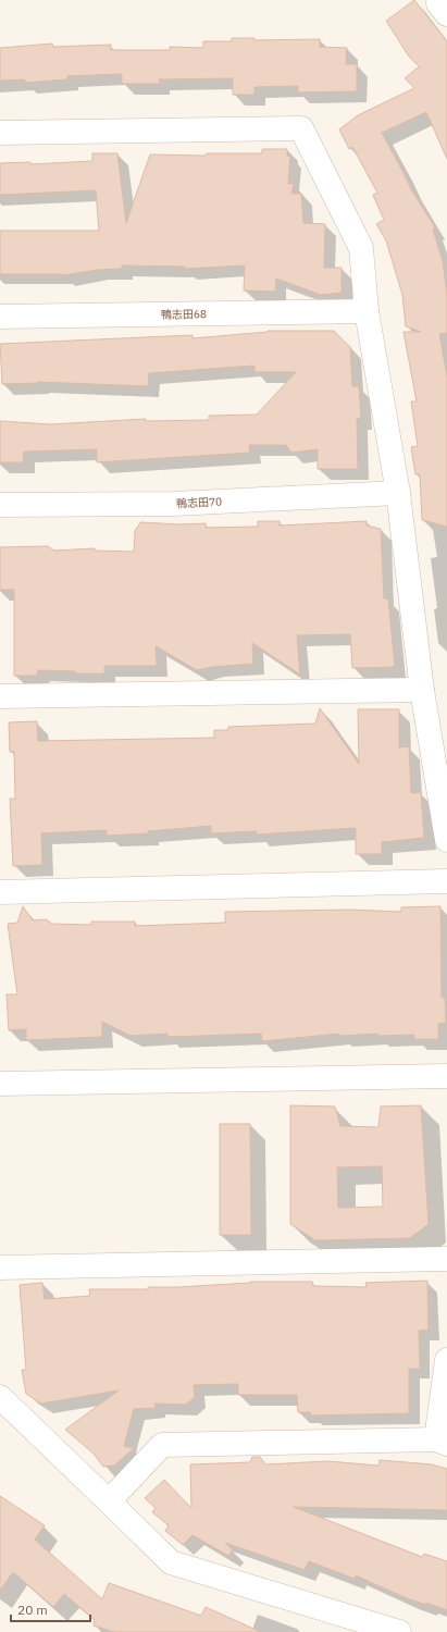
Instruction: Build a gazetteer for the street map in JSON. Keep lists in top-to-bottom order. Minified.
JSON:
{"streets":{"street":["鴨志田68","鴨志田70"]},"scale_bar":"20 m"}
